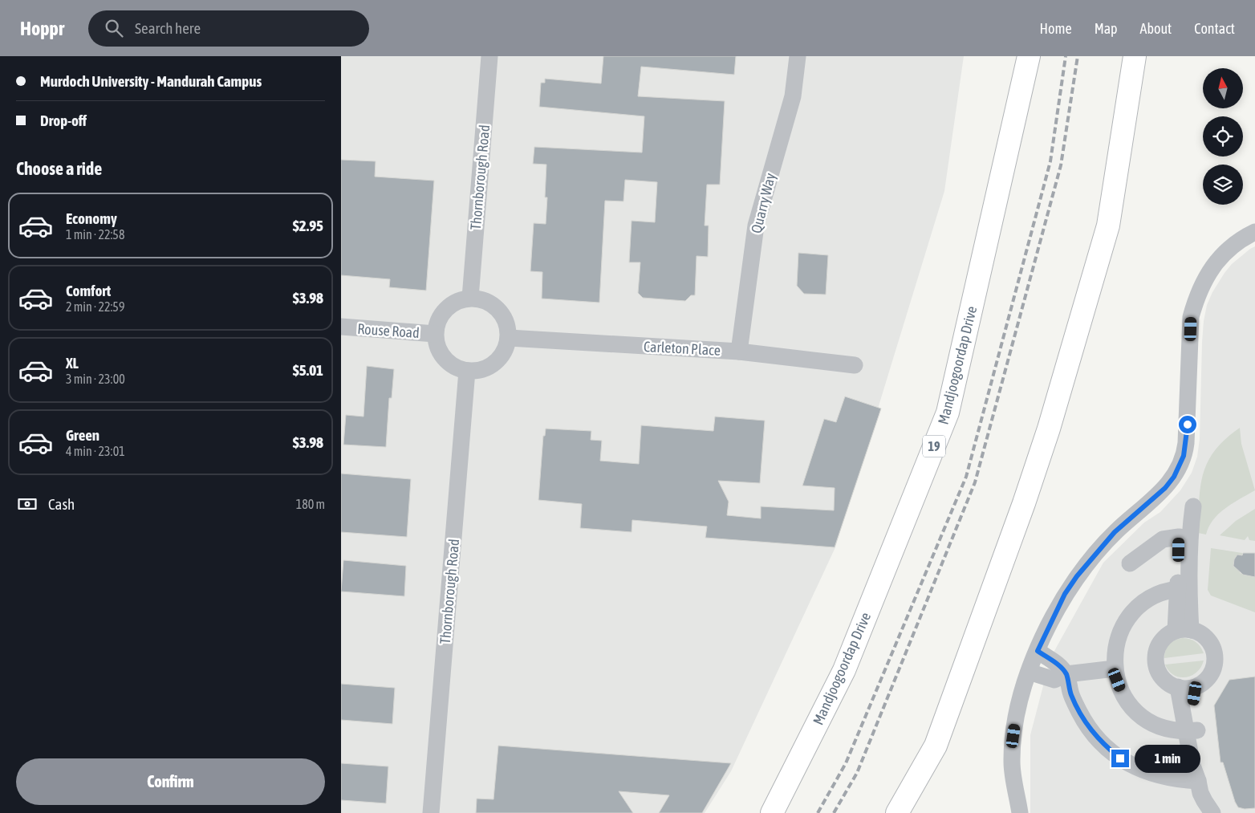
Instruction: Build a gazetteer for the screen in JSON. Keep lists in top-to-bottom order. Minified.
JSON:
{"streets":{"highway":["Mandjoogoordap Drive","19"],"street":["Thornborough Road","Quarry Way","Rouse Road","Carleton Place"]},"crossings":[["Thornborough Road","Rouse Road"],["Thornborough Road","Carleton Place"],["Quarry Way","Carleton Place"],["Rouse Road","Carleton Place"]],"north":"top","page":{"header":"Hoppr","search":"Search here","nav":["Home","Map","About","Contact"],"banner":["Murdoch University - Mandurah Campus","Drop-off"],"heading":"Choose a ride","list":[{"name":"Economy","note":"1 min · 22:58","value":"$2.95"},{"name":"Comfort","note":"2 min · 22:59","value":"$3.98"},{"name":"XL","note":"3 min · 23:00","value":"$5.01"},{"name":"Green","note":"4 min · 23:01","value":"$3.98"}],"pay":["Cash","180 m"],"bubble":"1 min","buttons":"Confirm"}}
